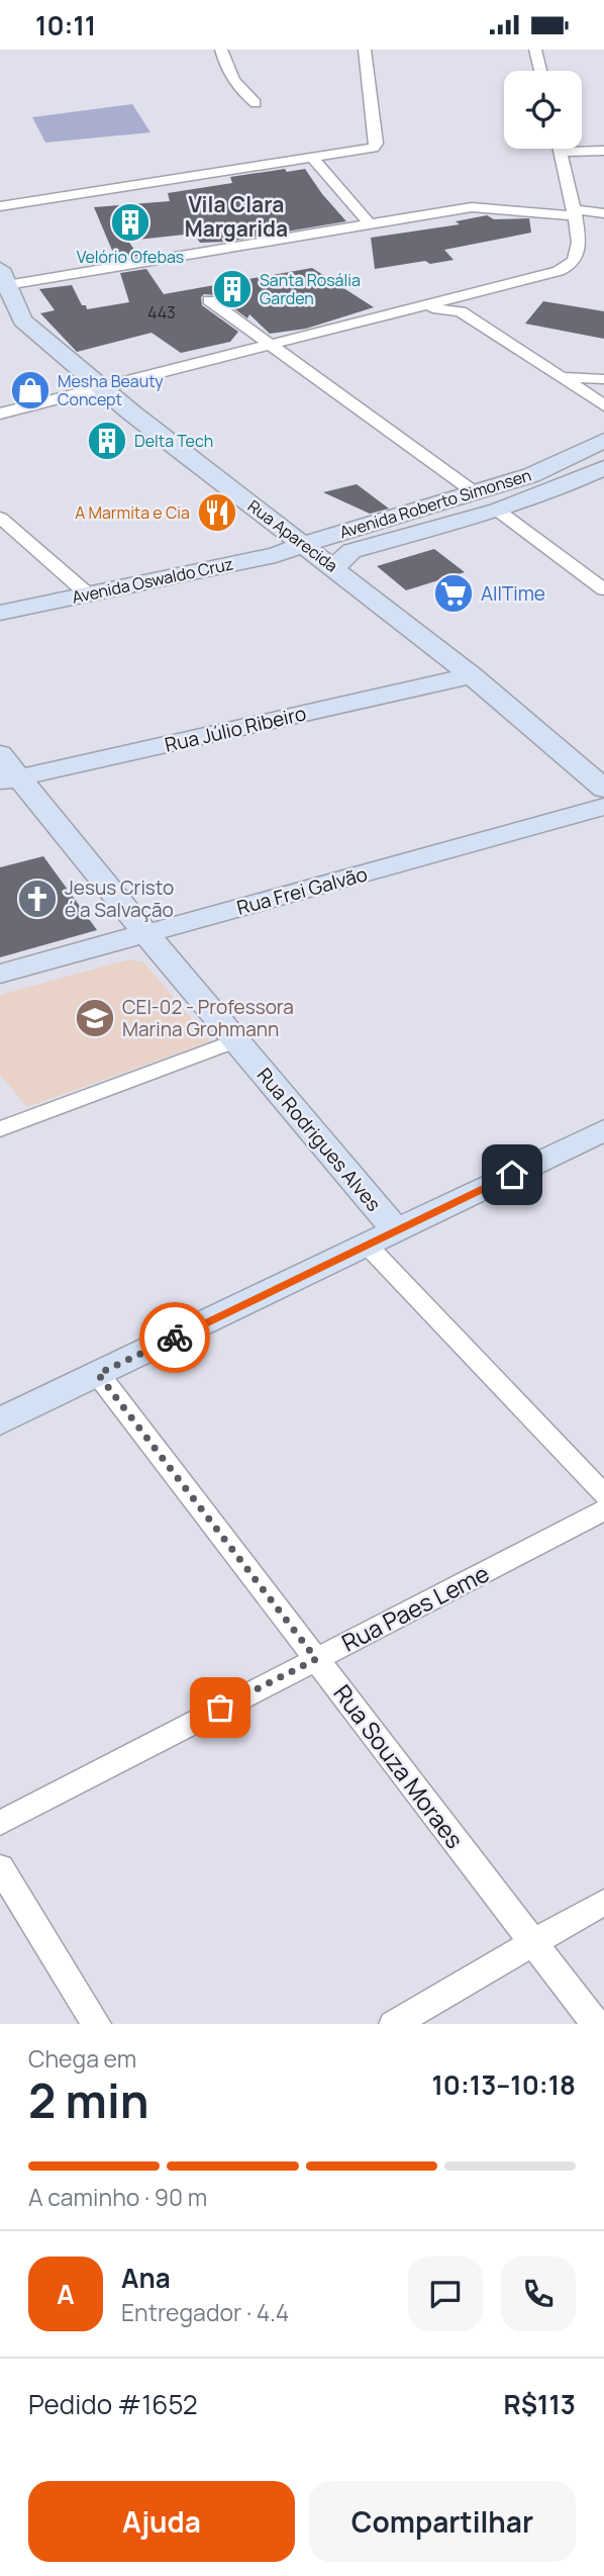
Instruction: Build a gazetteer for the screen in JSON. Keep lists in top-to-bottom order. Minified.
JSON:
{"streets":{"main road":["Avenida Roberto Simonsen","Rua Aparecida","Avenida Oswaldo Cruz","Rua Júlio Ribeiro","Rua Frei Galvão","Rua Rodrigues Alves"],"street":["Rua Paes Leme","Rua Souza Moraes"]},"crossings":[["Avenida Roberto Simonsen","Rua Aparecida"],["Avenida Roberto Simonsen","Avenida Oswaldo Cruz"],["Rua Aparecida","Avenida Oswaldo Cruz"],["Rua Aparecida","Rua Júlio Ribeiro"],["Rua Júlio Ribeiro","Rua Rodrigues Alves"],["Rua Frei Galvão","Rua Rodrigues Alves"],["Rua Paes Leme","Rua Souza Moraes"]],"districts":["Vila Clara Margarida"],"places":{"building":["Velório Ofebas","Santa Rosália Garden","Delta Tech"],"shop":["Mesha Beauty Concept"],"restaurant":["A Marmita e Cia"],"supermarket":["AllTime"],"church":["Jesus Cristo é a Salvação"],"school or university":["CEI-02 - Professora Marina Grohmann"]},"house_numbers":["443"],"page":{"status":"10:11","heading":["2 min","Chega em","10:13–10:18"],"panel":["Ana","Entregador · 4.4","Pedido #1652","R$113"],"bar":"A caminho · 90 m","round":"A","buttons":["Ajuda","Compartilhar"]}}
